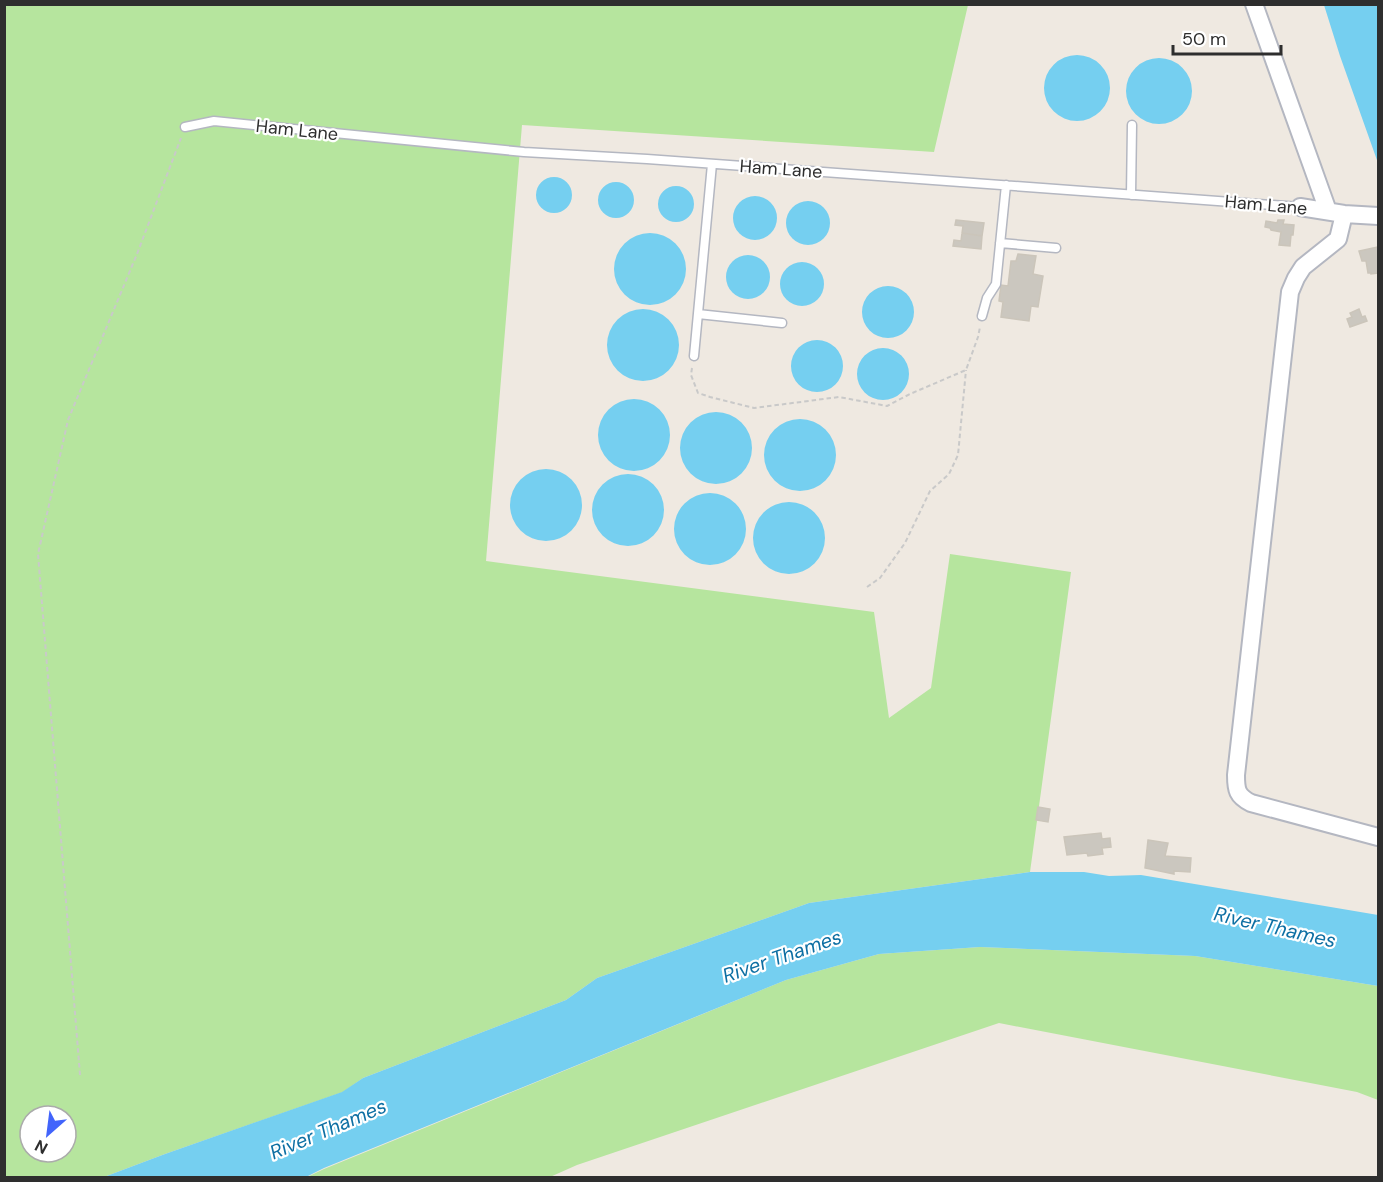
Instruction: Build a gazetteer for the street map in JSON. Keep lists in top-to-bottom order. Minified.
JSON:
{"streets":{"street":["Ham Lane"]},"water":["River Thames"],"scale_bar":"50 m","north":"bottom left"}
